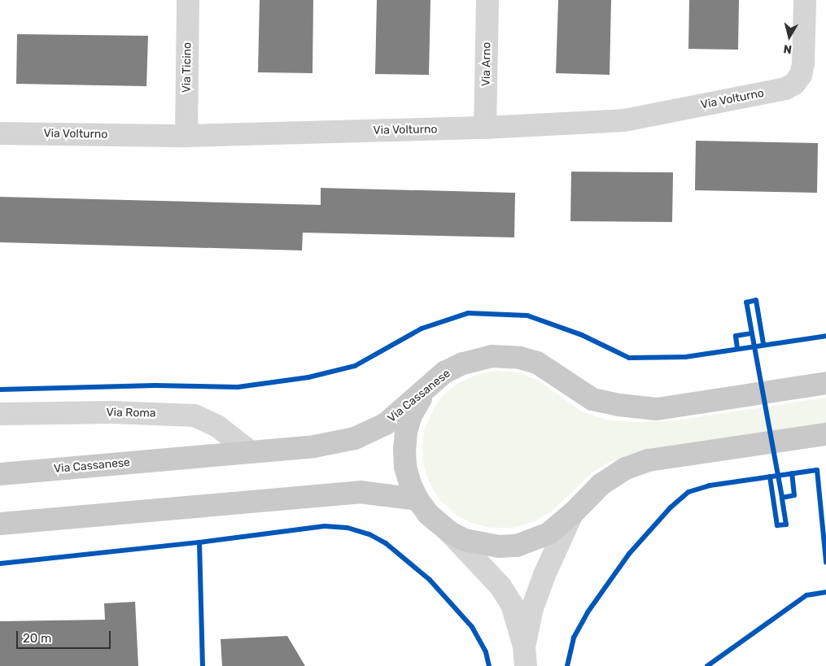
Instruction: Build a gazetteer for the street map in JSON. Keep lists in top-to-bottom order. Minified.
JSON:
{"streets":{"main road":["Via Cassanese"],"street":["Via Arno","Via Ticino","Via Volturno","Via Roma"]},"crossings":[["Via Arno","Via Volturno"],["Via Ticino","Via Volturno"],["Via Cassanese","Via Roma"]],"scale_bar":"20 m","north":"bottom"}
